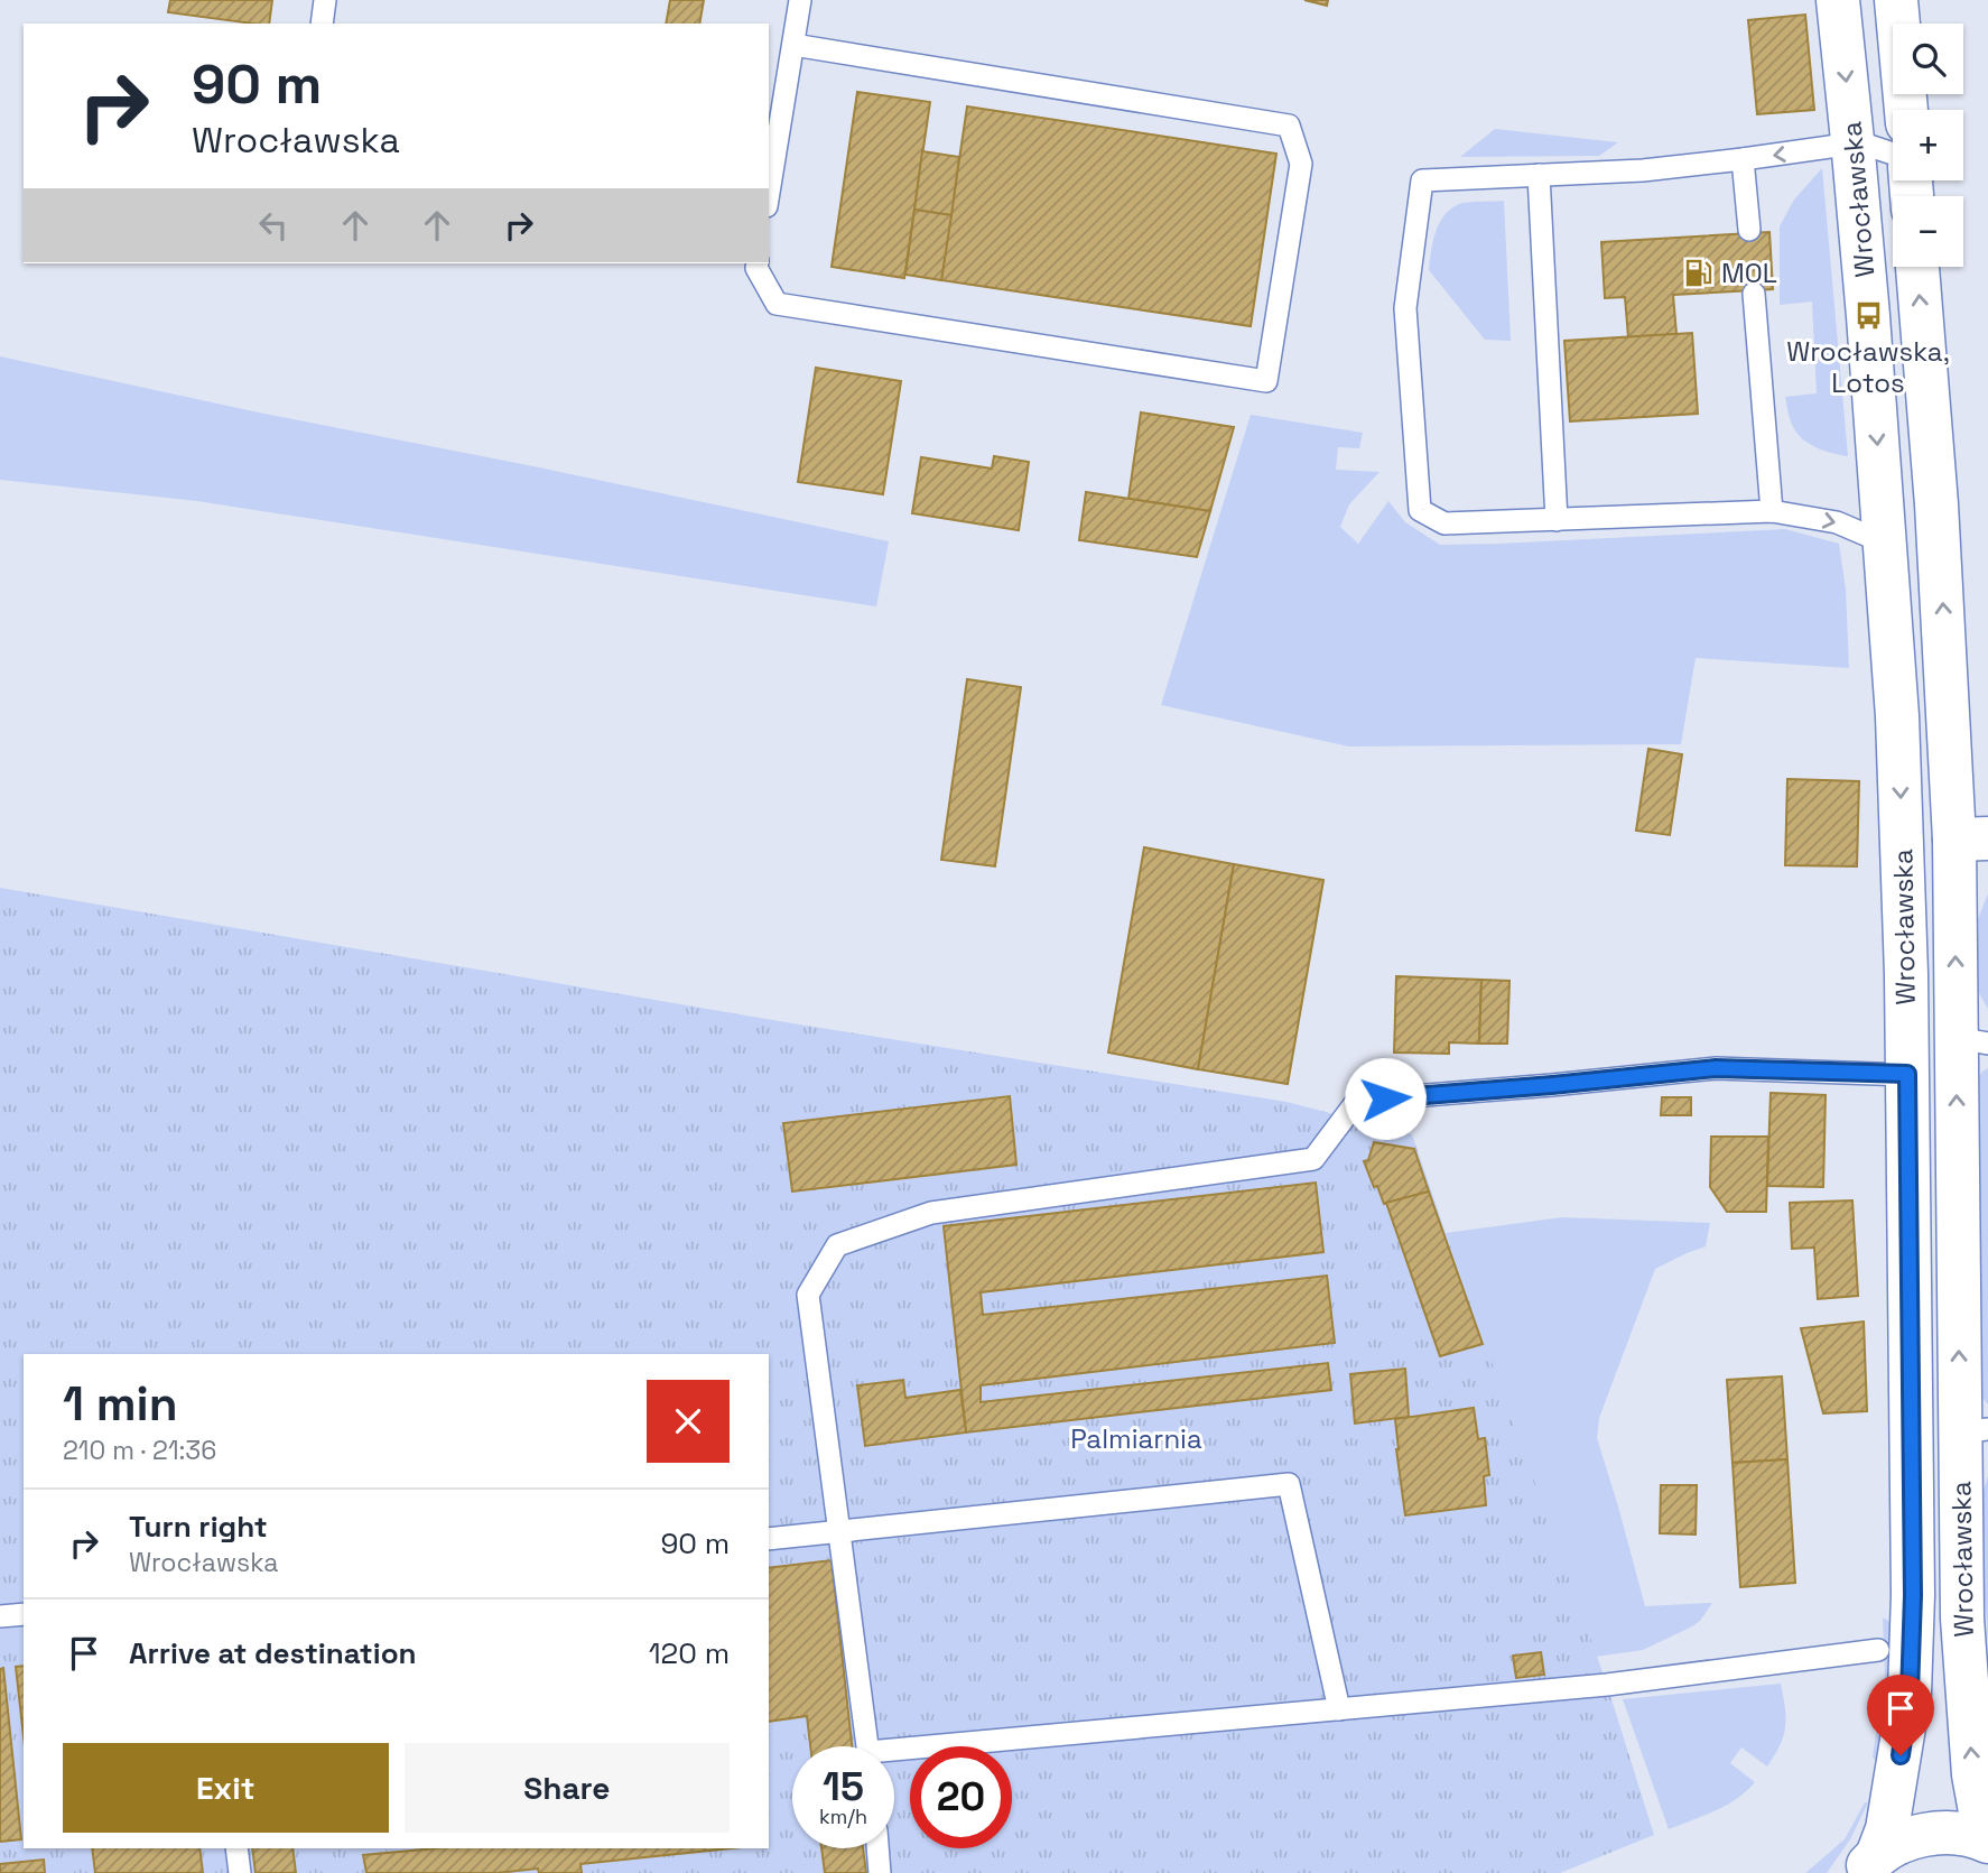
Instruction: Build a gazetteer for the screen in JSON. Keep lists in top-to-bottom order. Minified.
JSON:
{"streets":{"main road":["Wrocławska"]},"parks":["Palmiarnia"],"places":{"fuel station":["MOL"],"bus stop":["Wrocławska, Lotos"]},"page":{"map_buttons":["+","−"],"turn":["90 m","Wrocławska"],"heading":["1 min","210 m · 21:36"],"list":[{"name":"Turn right","note":"Wrocławska","value":"90 m"},{"name":"Arrive at destination","value":"120 m"}],"buttons":["Exit","Share"],"speed":"15 km/h","limit":"20"}}
